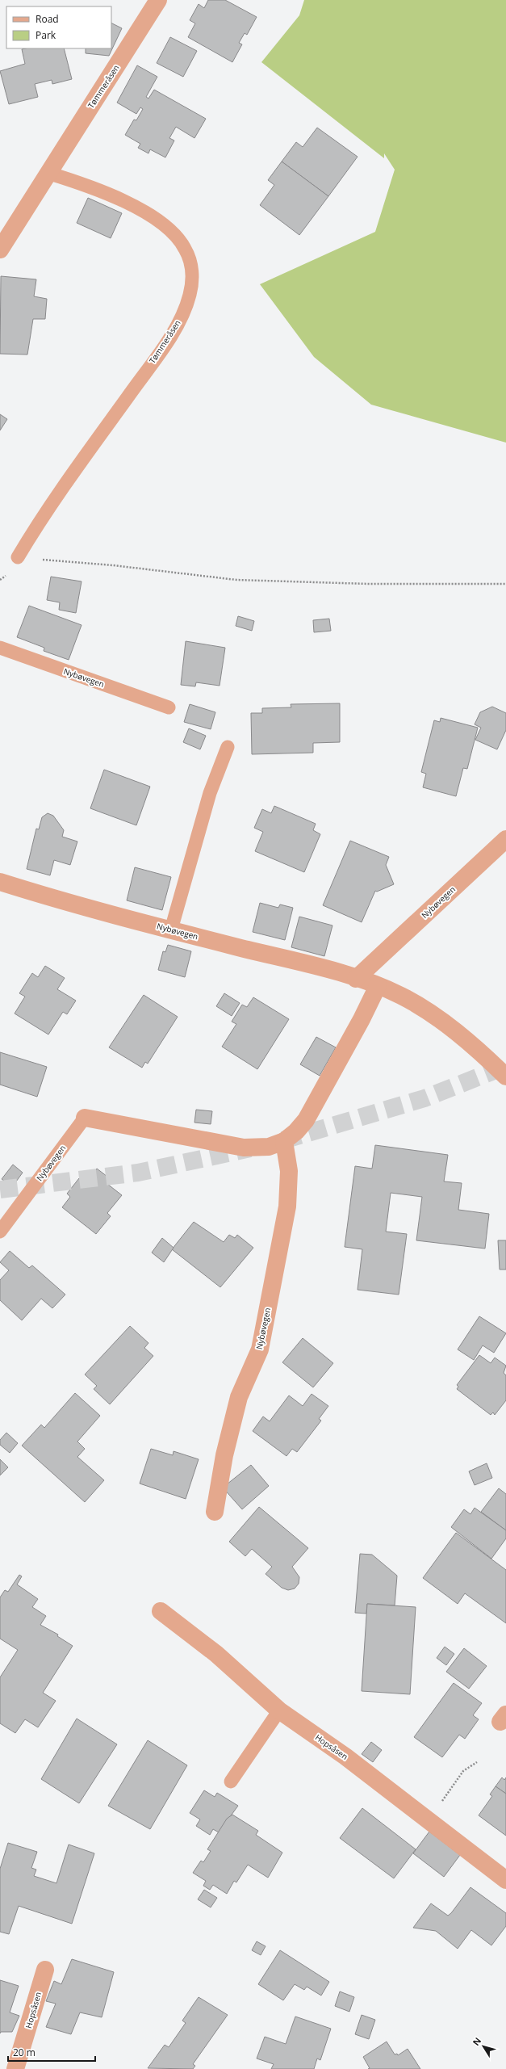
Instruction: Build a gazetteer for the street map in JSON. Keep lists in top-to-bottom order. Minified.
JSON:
{"streets":{"street":["Tømmeråsen","Nybøvegen","Hopsåsen"]},"legend":["Road","Park"],"scale_bar":"20 m","north":"top left"}
